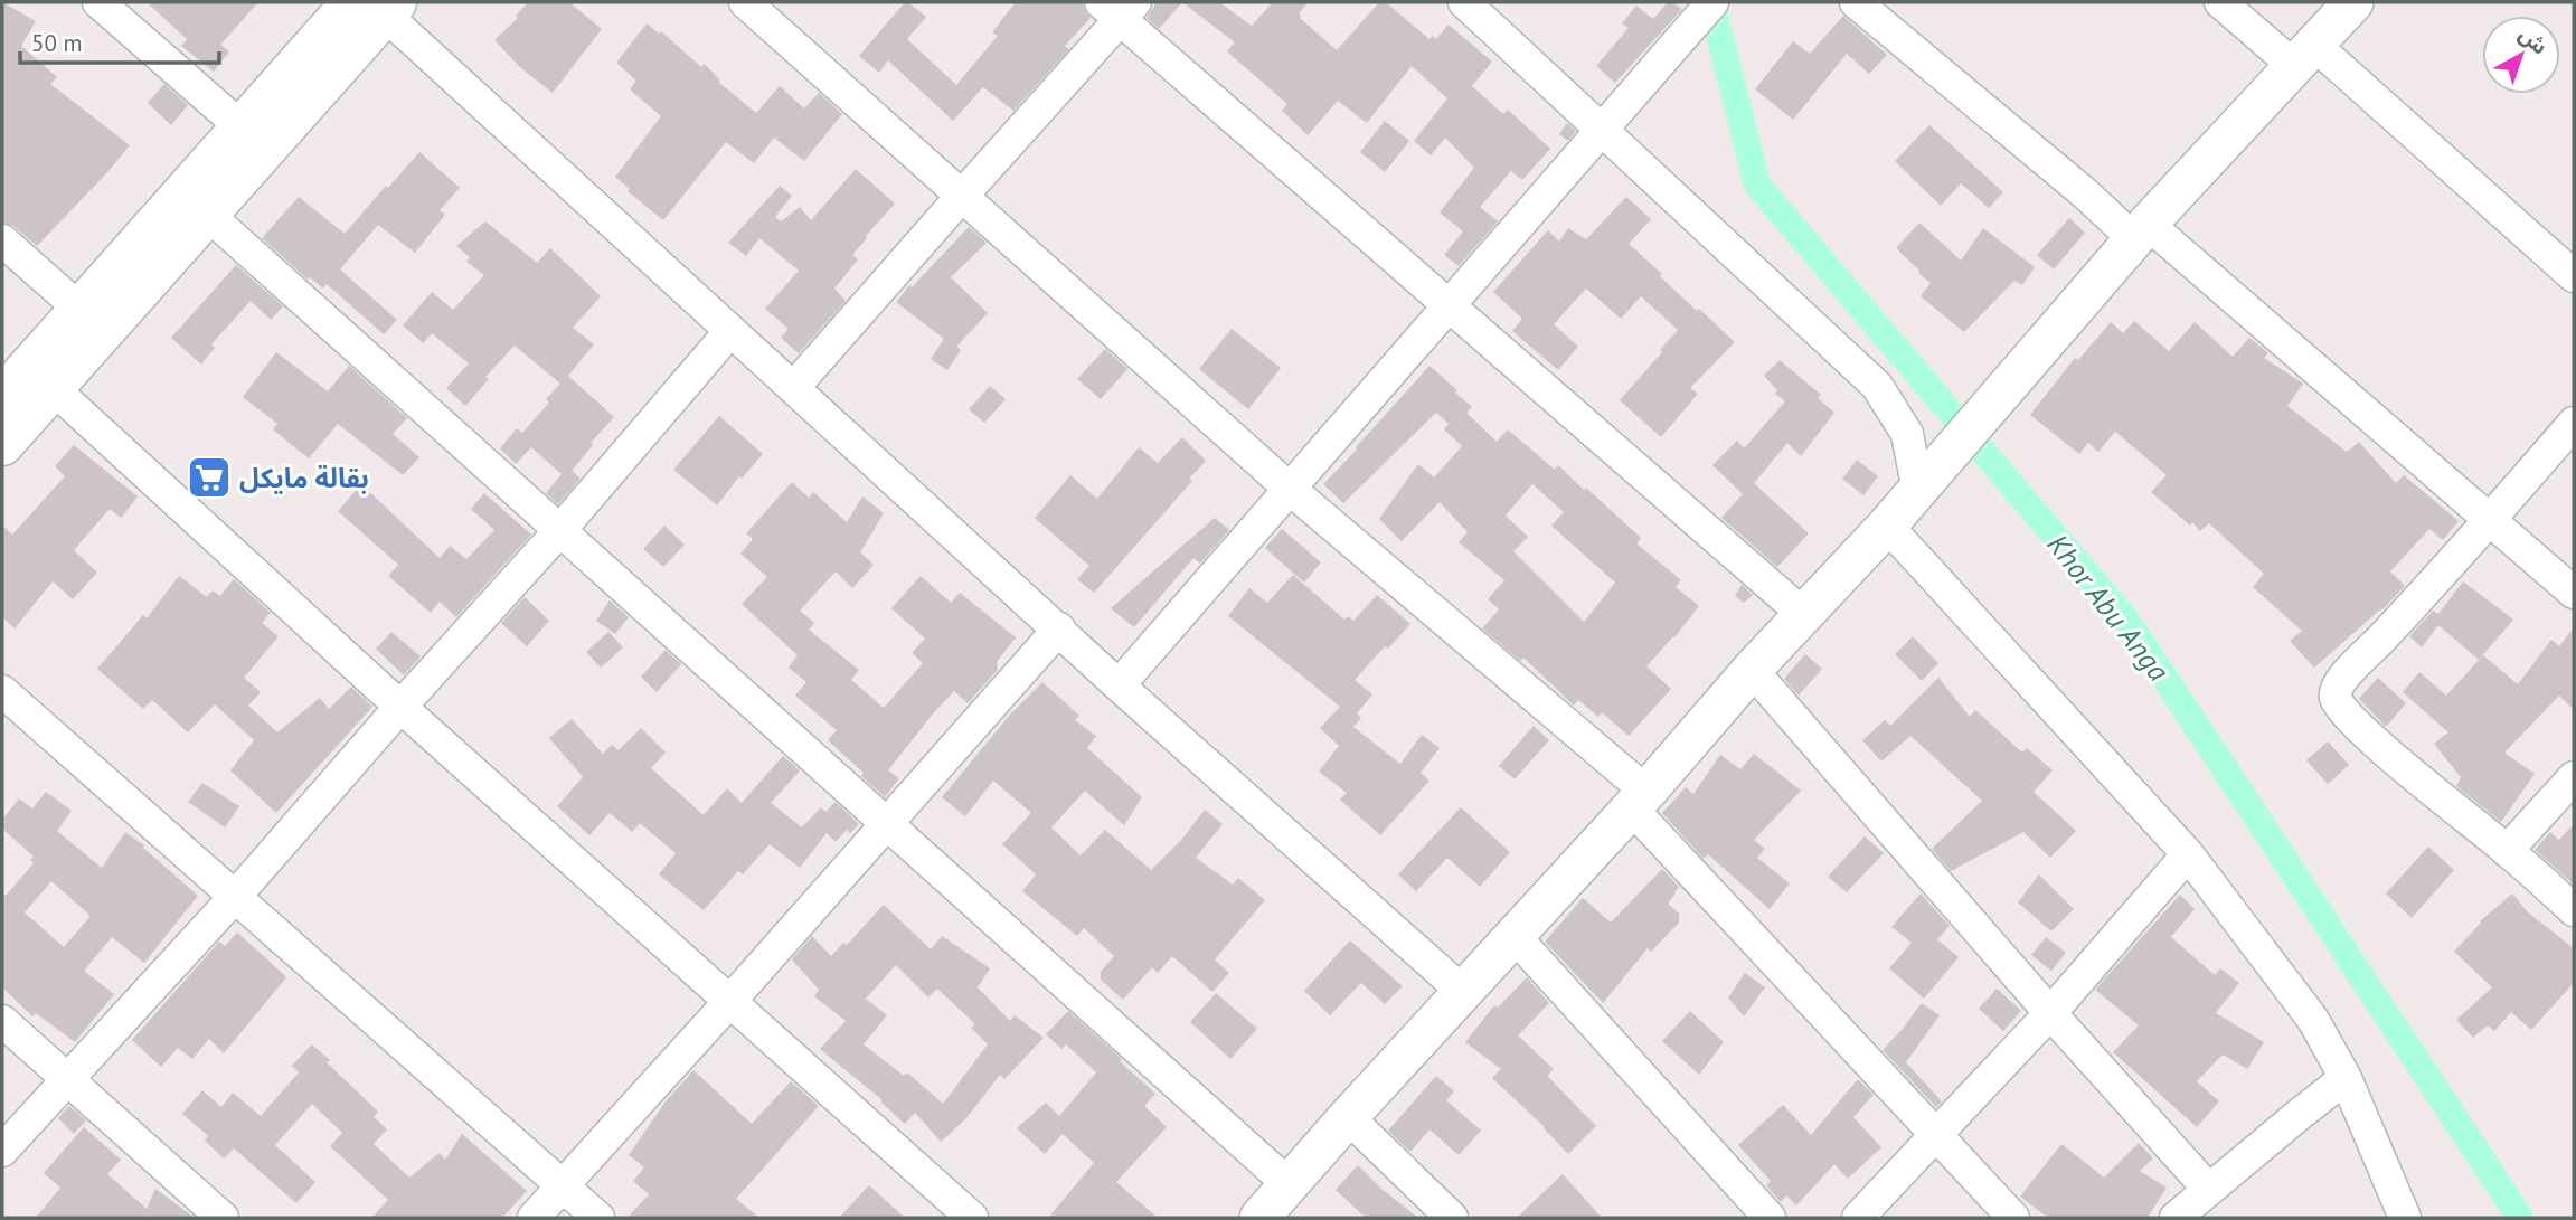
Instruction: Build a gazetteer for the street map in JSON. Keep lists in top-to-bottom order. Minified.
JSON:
{"water":["Khor Abu Anga"],"places":{"supermarket":["بقالة مايكل"]},"scale_bar":"50 m","north":"top right"}
